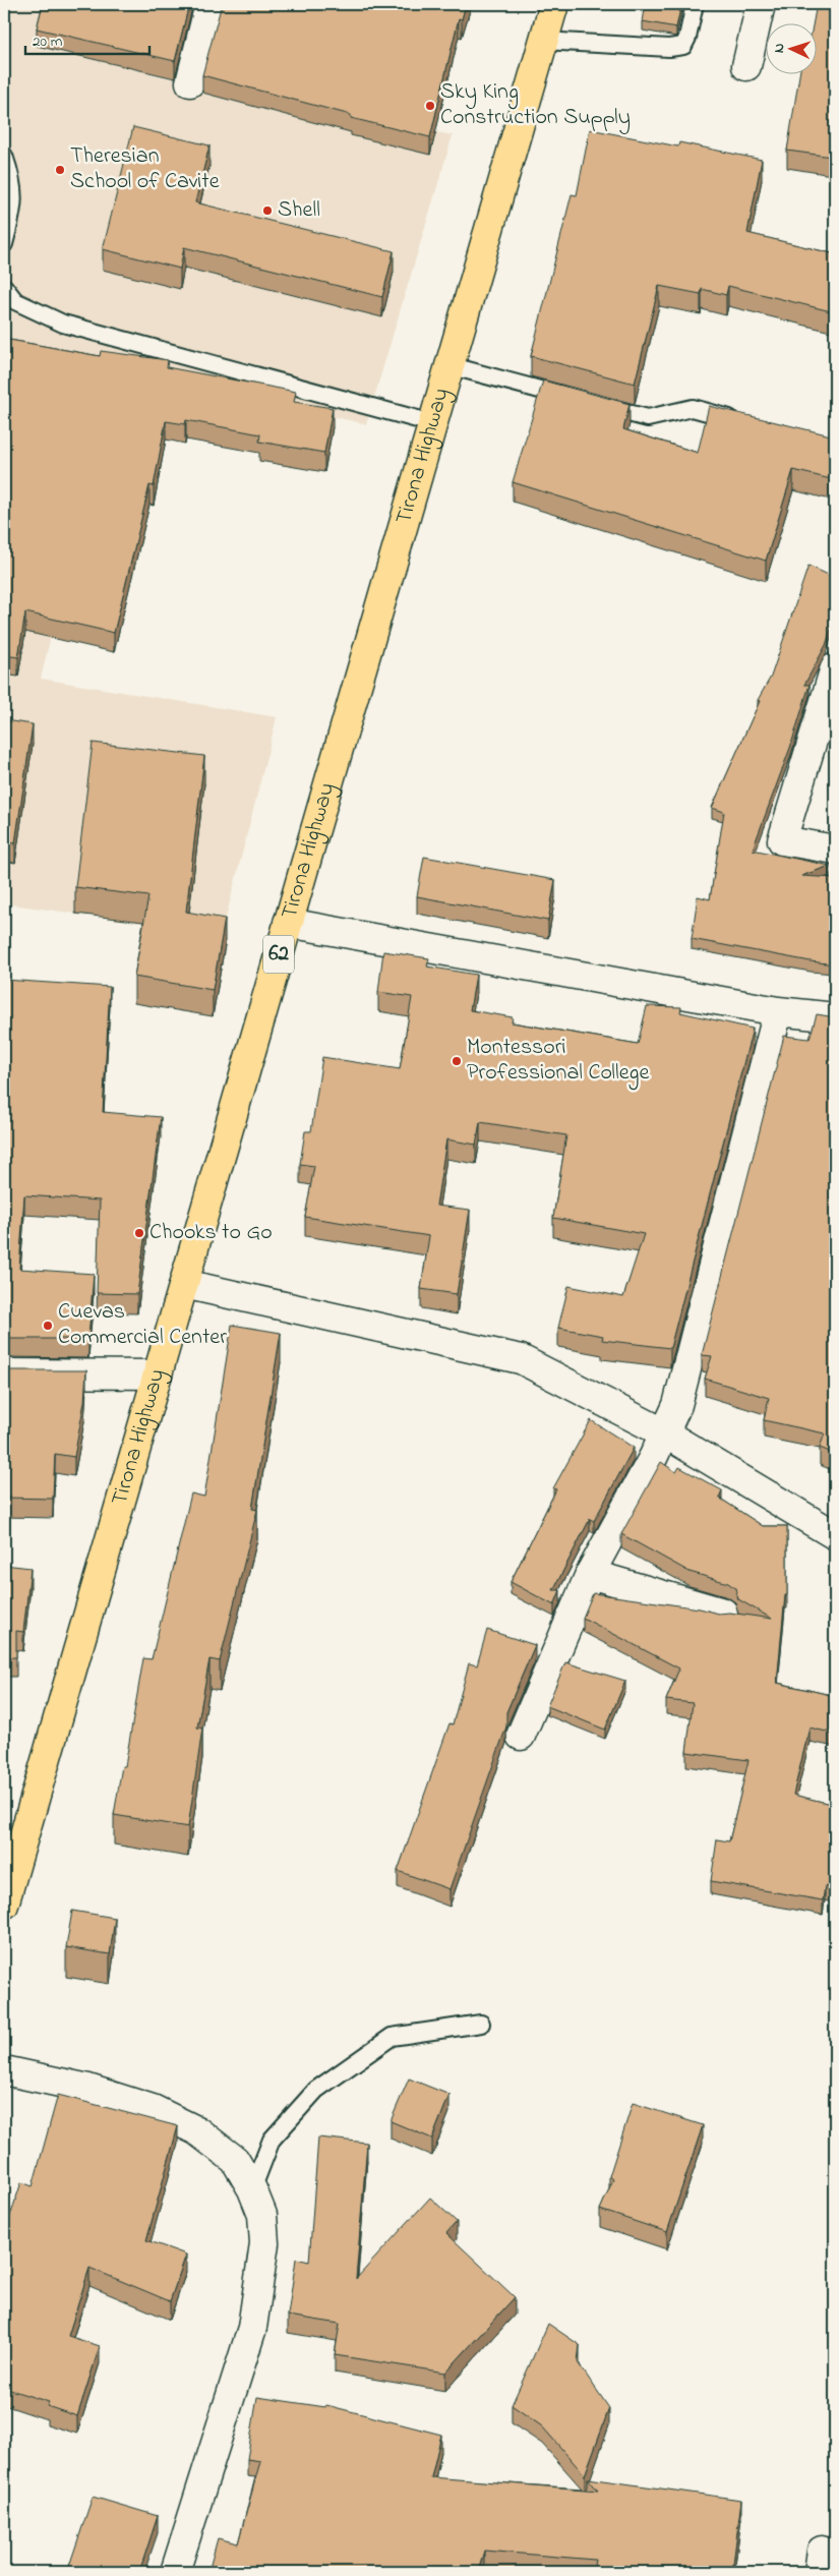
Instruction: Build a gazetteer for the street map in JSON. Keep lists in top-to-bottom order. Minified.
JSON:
{"streets":{"main road":["Tirona Highway","62"]},"places":["Sky King Construction Supply","Theresian School of Cavite","Shell","Montessori Professional College","Chooks to Go","Cuevas Commercial Center"],"scale_bar":"20 m","north":"left"}
